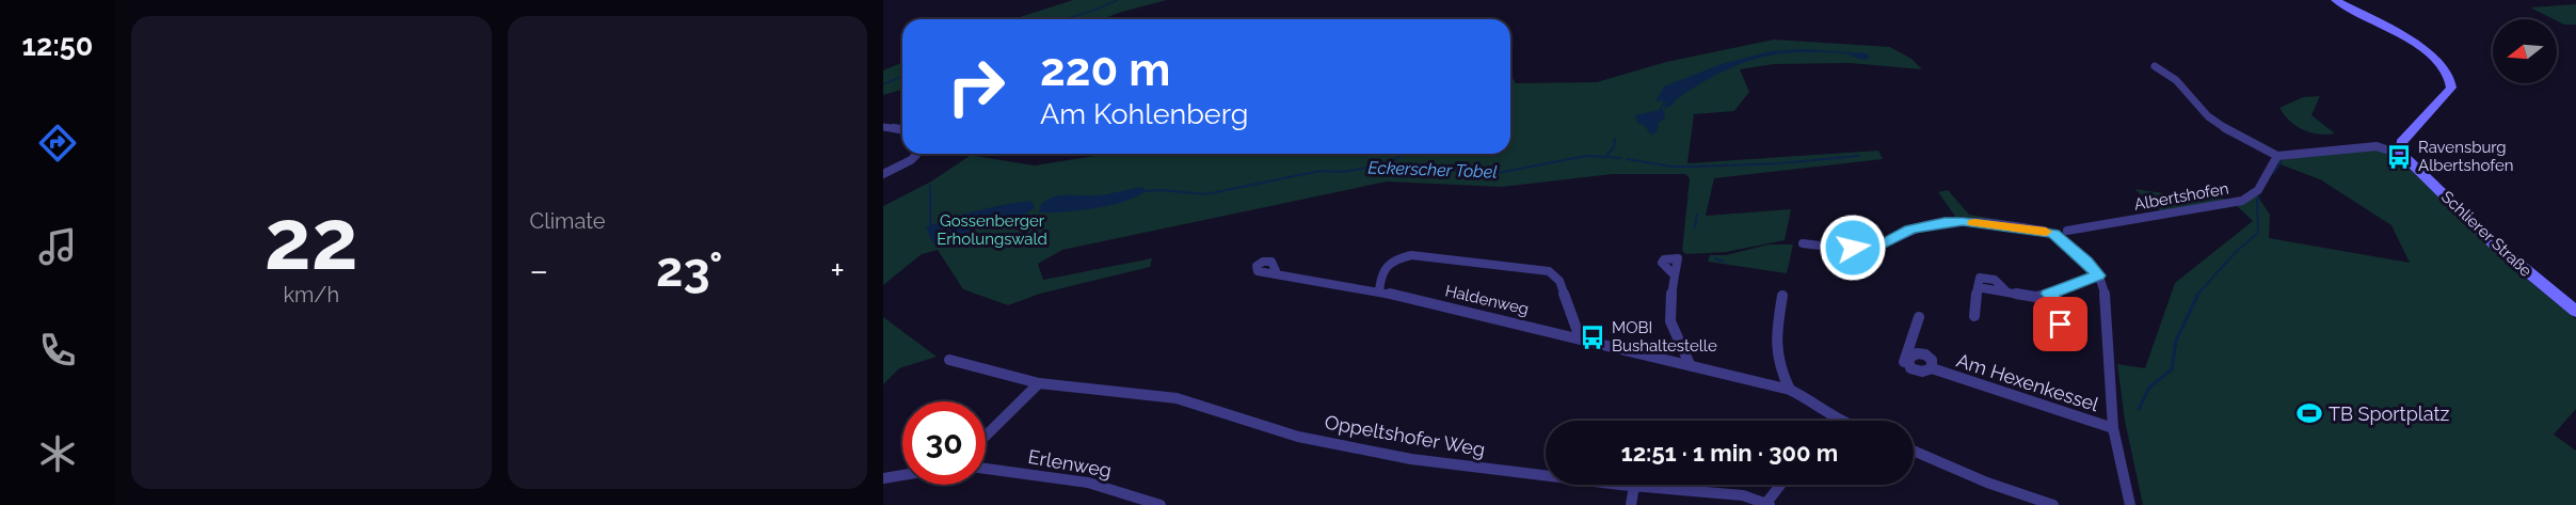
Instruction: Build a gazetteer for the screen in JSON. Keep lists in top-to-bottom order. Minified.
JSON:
{"streets":{"main road":["Schlierer Straße"],"street":["Albertshofen","Haldenweg","Am Hexenkessel","Oppeltshofer Weg","Erlenweg"]},"water":["Eckerscher Tobel"],"parks":["Gossenberger Erholungswald"],"places":{"bus stop":["Ravensburg Albertshofen","MOBI Bushaltestelle"],"sports":["TB Sportplatz"]},"north":"left","page":{"tabs":"12:50","tile":[["22","km/h"],"Climate"],"turn":["220 m","Am Kohlenberg"],"heat":["−","23°","+"],"limit":"30","trip":"12:51 · 1 min · 300 m"}}
